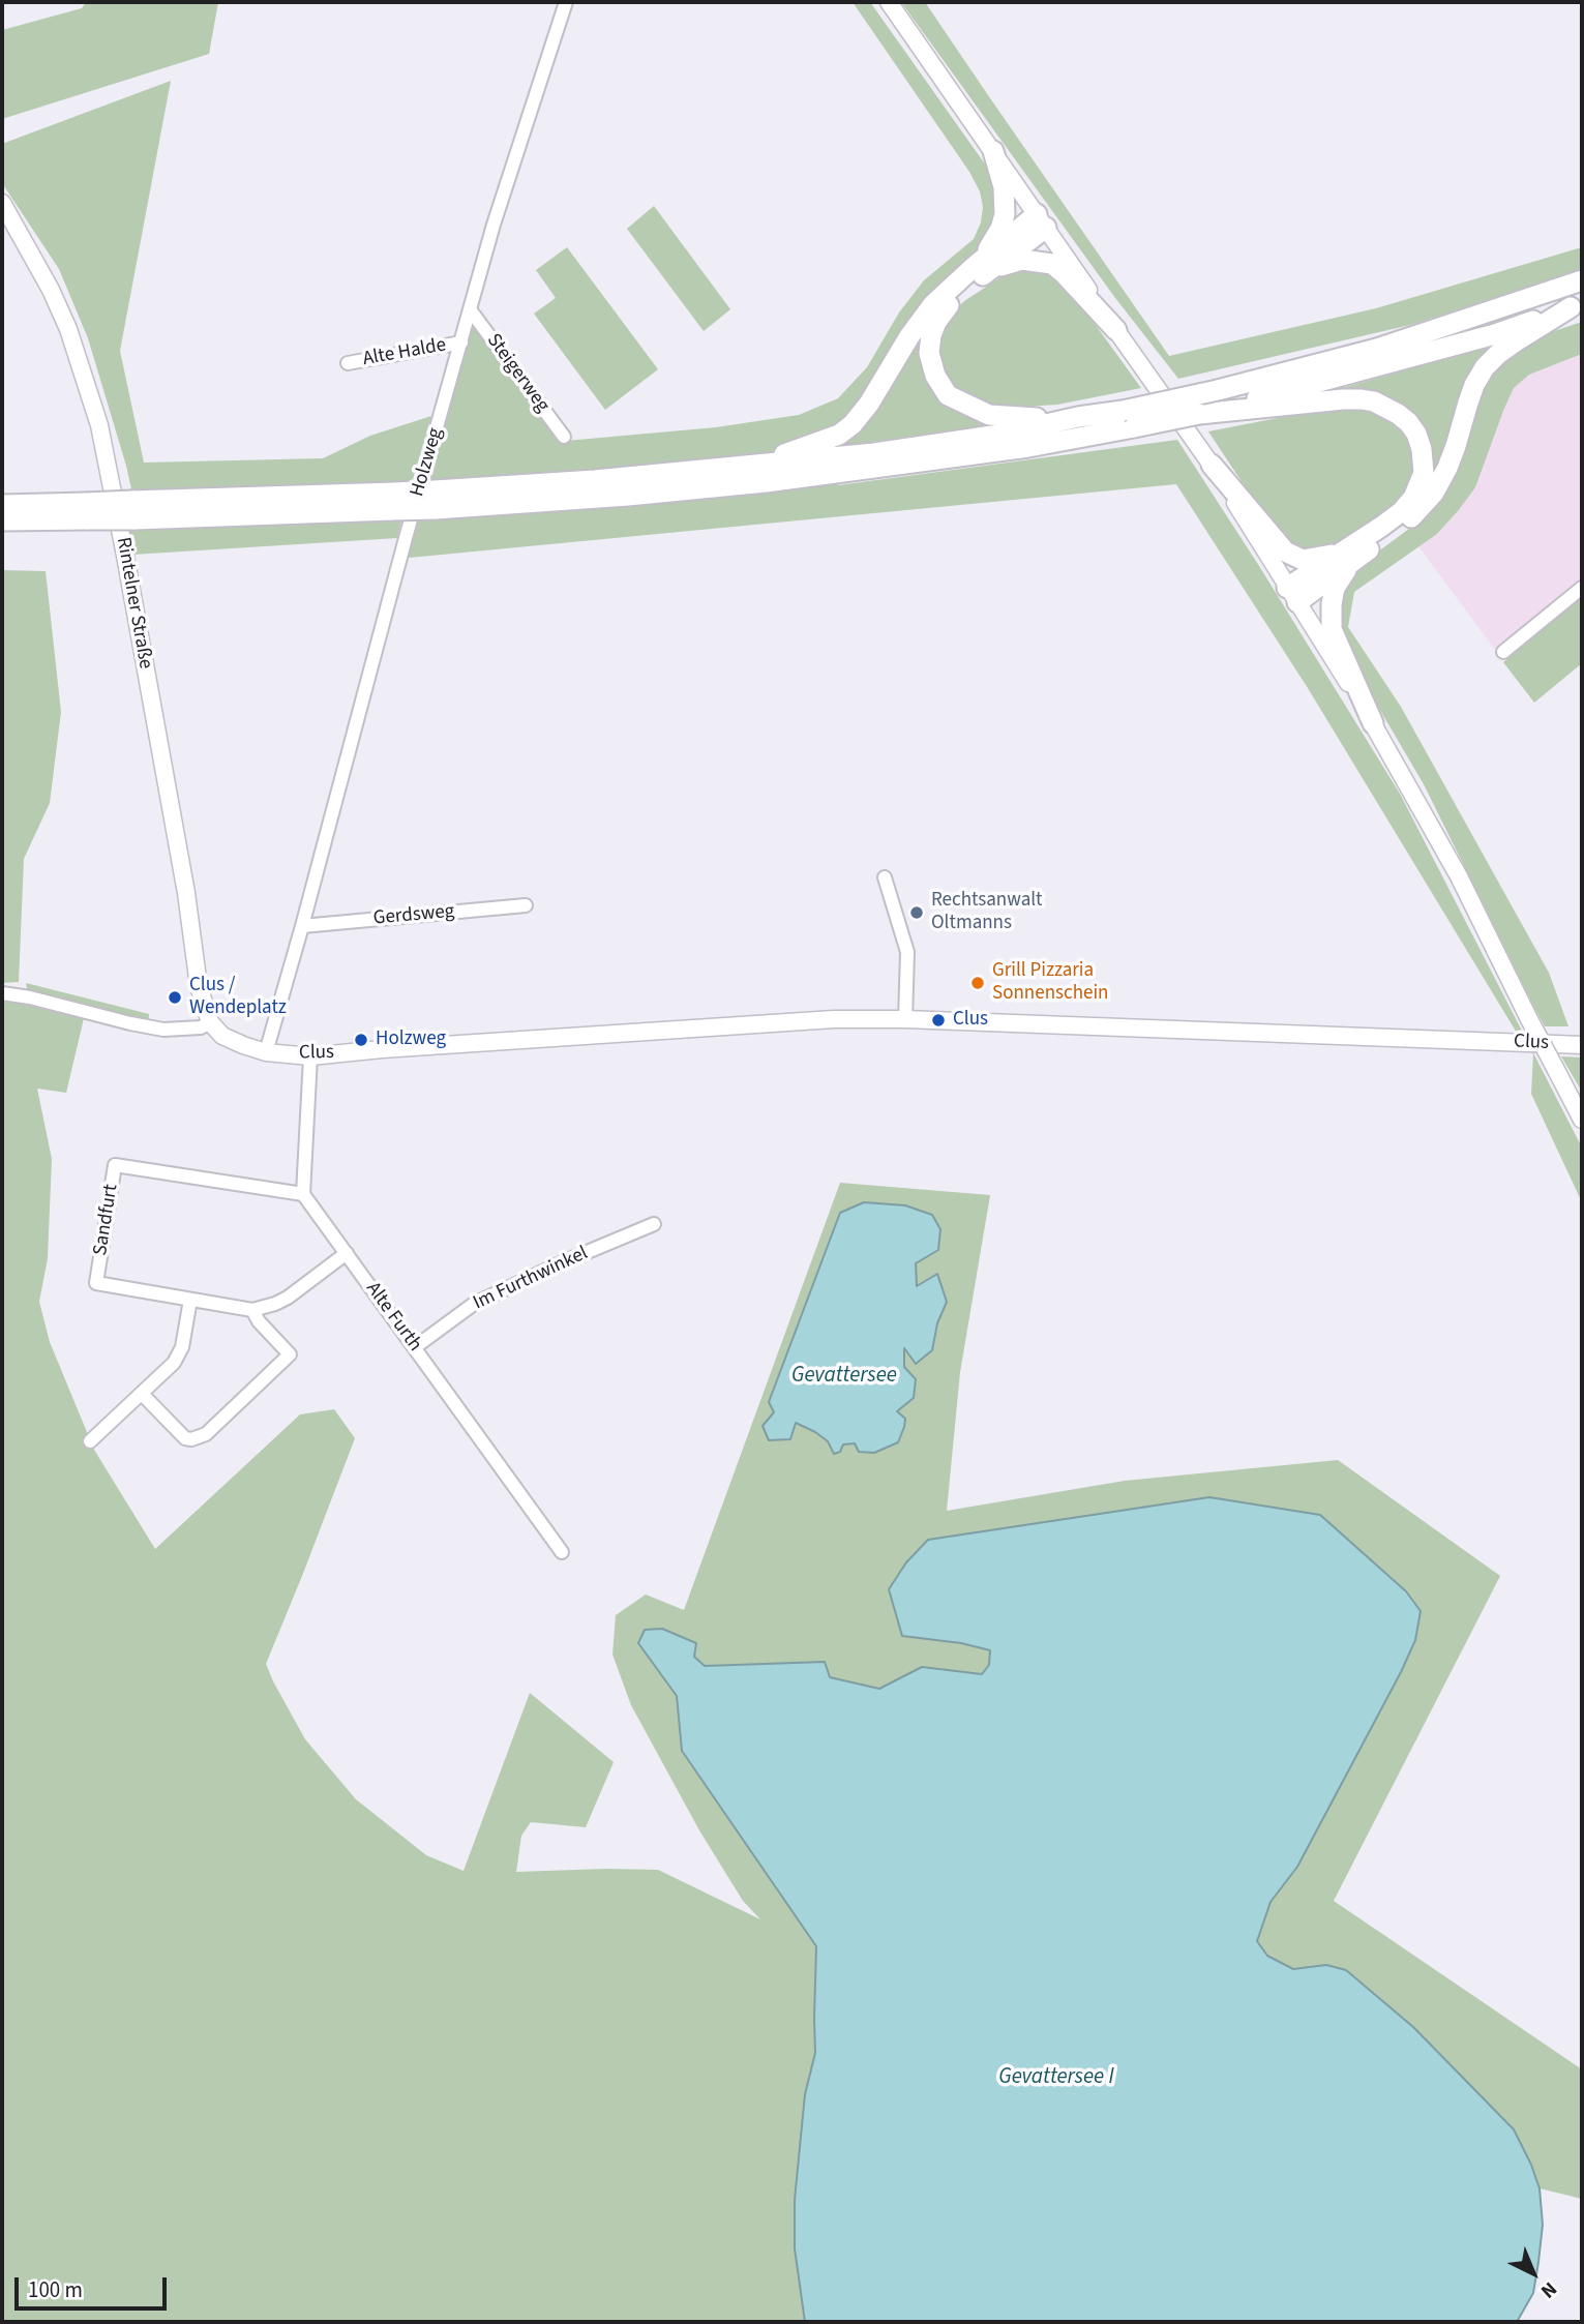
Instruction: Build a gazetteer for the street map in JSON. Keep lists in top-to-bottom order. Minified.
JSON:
{"streets":{"main road":["Rintelner Straße","Clus"],"street":["Alte Halde","Steigerweg","Holzweg","Gerdsweg","Sandfurt","Im Furthwinkel","Alte Furth"]},"crossings":[["Alte Halde","Holzweg"],["Steigerweg","Holzweg"],["Holzweg","Gerdsweg"],["Holzweg","Clus"],["Rintelner Straße","Clus"],["Sandfurt","Alte Furth"],["Im Furthwinkel","Alte Furth"]],"water":["Gevattersee","Gevattersee I"],"places":["Rechtsanwalt Oltmanns","Grill Pizzaria Sonnenschein","Clus / Wendeplatz","Clus","Holzweg"],"scale_bar":"100 m","north":"bottom right"}
